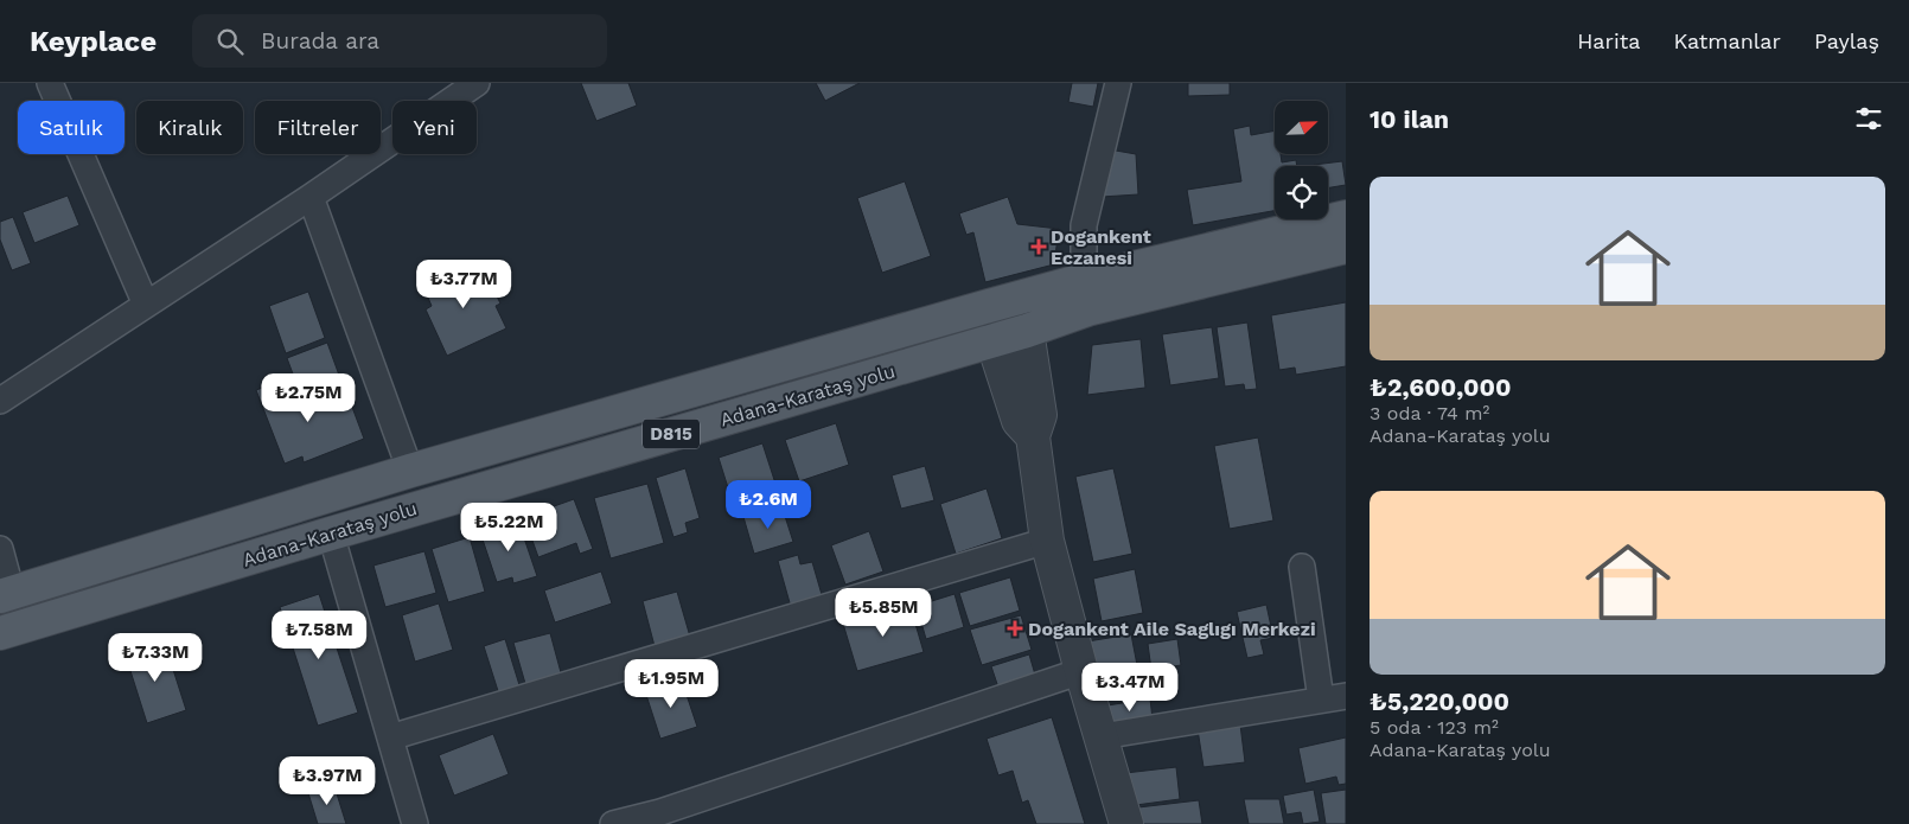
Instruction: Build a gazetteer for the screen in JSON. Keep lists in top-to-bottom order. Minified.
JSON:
{"streets":{"main road":["Adana-Karataş yolu","D815"]},"places":{"health":["Dogankent Eczanesi","Dogankent Aile Saglıgı Merkezi"]},"north":"top right","page":{"header":"Keyplace","search":"Burada ara","nav":["Harita","Katmanlar","Paylaş"],"heading":"10 ilan","chip":["Satılık","Kiralık","Filtreler","Yeni"],"list":[{"name":"₺2,600,000","note":"3 oda · 74 m² · Adana-Karataş yolu"},{"name":"₺5,220,000","note":"5 oda · 123 m² · Adana-Karataş yolu"}],"price":["₺3.77M","₺2.75M","₺2.6M","₺5.22M","₺5.85M","₺7.58M","₺7.33M","₺1.95M","₺3.47M","₺3.97M"]}}
